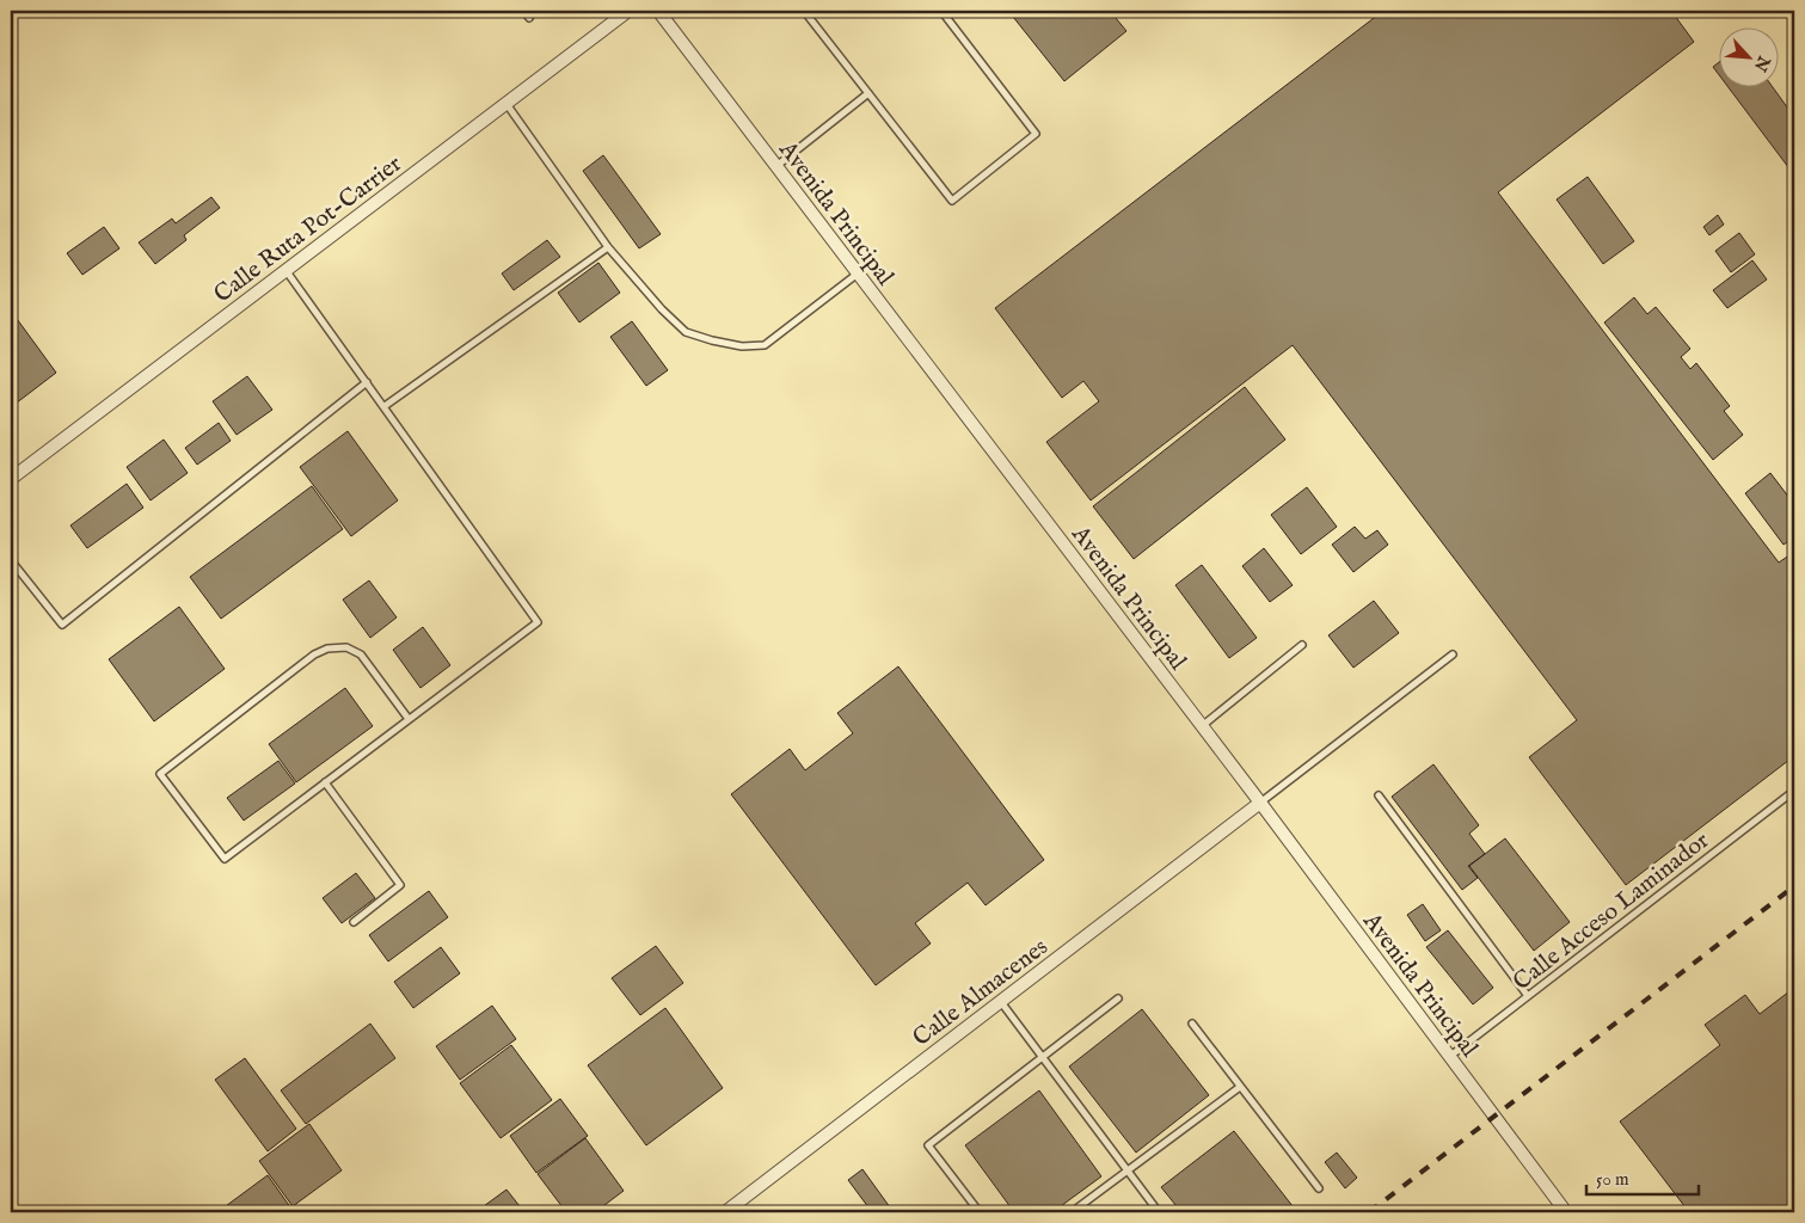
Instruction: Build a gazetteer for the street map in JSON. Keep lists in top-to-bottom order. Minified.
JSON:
{"streets":{"street":["Avenida Principal","Calle Ruta Pot-Carrier","Calle Almacenes"],"lane":["Calle Acceso Laminador"]},"crossings":[["Avenida Principal","Calle Acceso Laminador"],["Avenida Principal","Calle Almacenes"]],"scale_bar":"50 m","north":"bottom right"}
